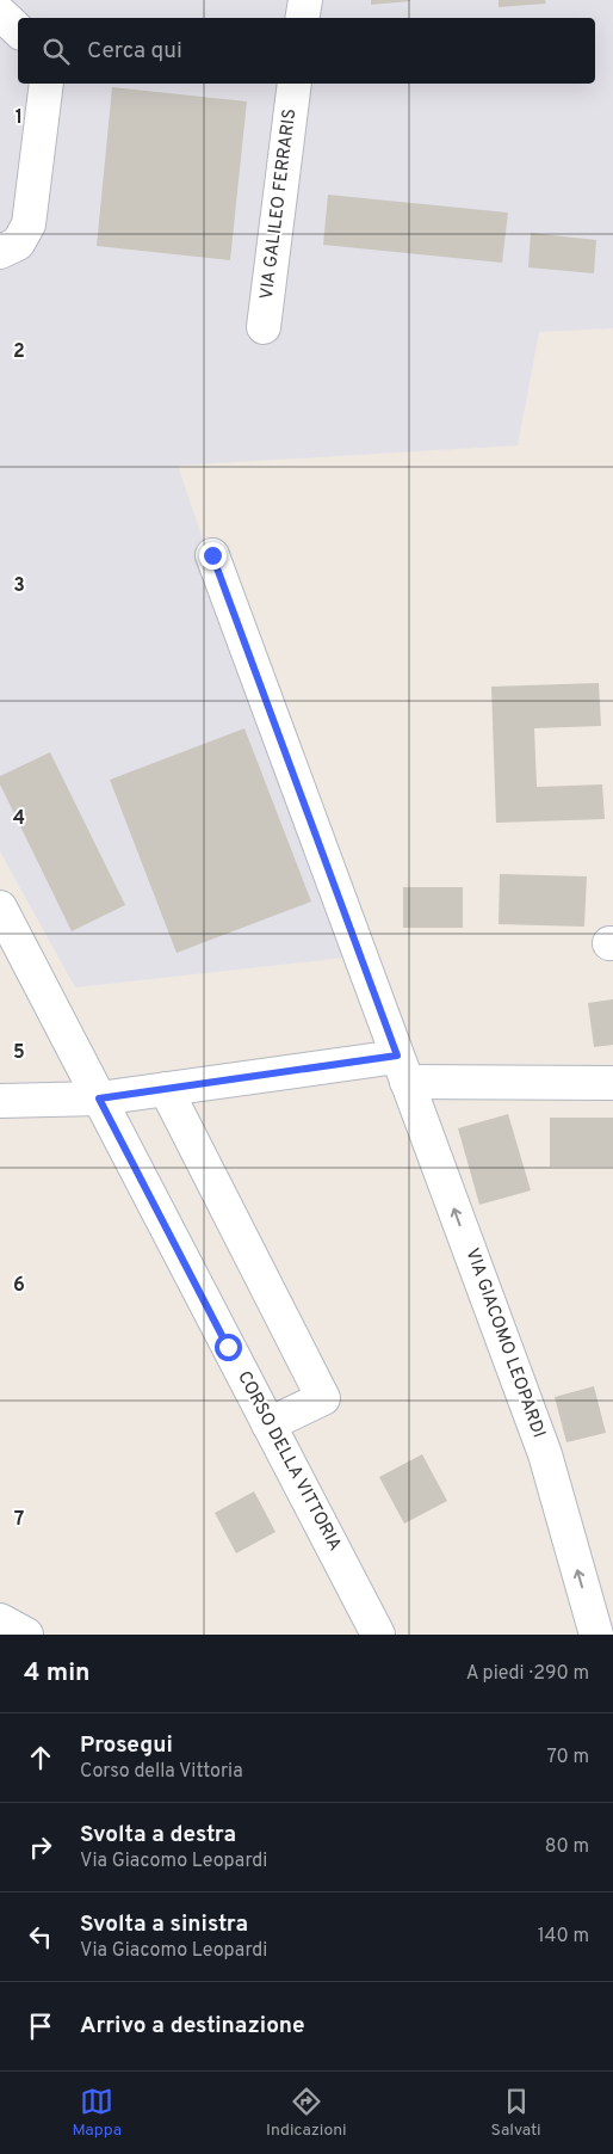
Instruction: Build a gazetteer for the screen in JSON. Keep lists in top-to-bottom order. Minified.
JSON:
{"streets":{"street":["VIA GALILEO FERRARIS","VIA GIACOMO LEOPARDI","CORSO DELLA VITTORIA"]},"one_way":["VIA GIACOMO LEOPARDI"],"page":{"search":"Cerca qui","heading":["4 min","A piedi · 290 m"],"list":[["Prosegui","Corso della Vittoria","70 m"],["Svolta a destra","Via Giacomo Leopardi","80 m"],["Svolta a sinistra","Via Giacomo Leopardi","140 m"],"Arrivo a destinazione"],"nav":["Mappa","Indicazioni","Salvati"]},"grid":{"rows":["1","2","3","4","5","6","7"]}}
